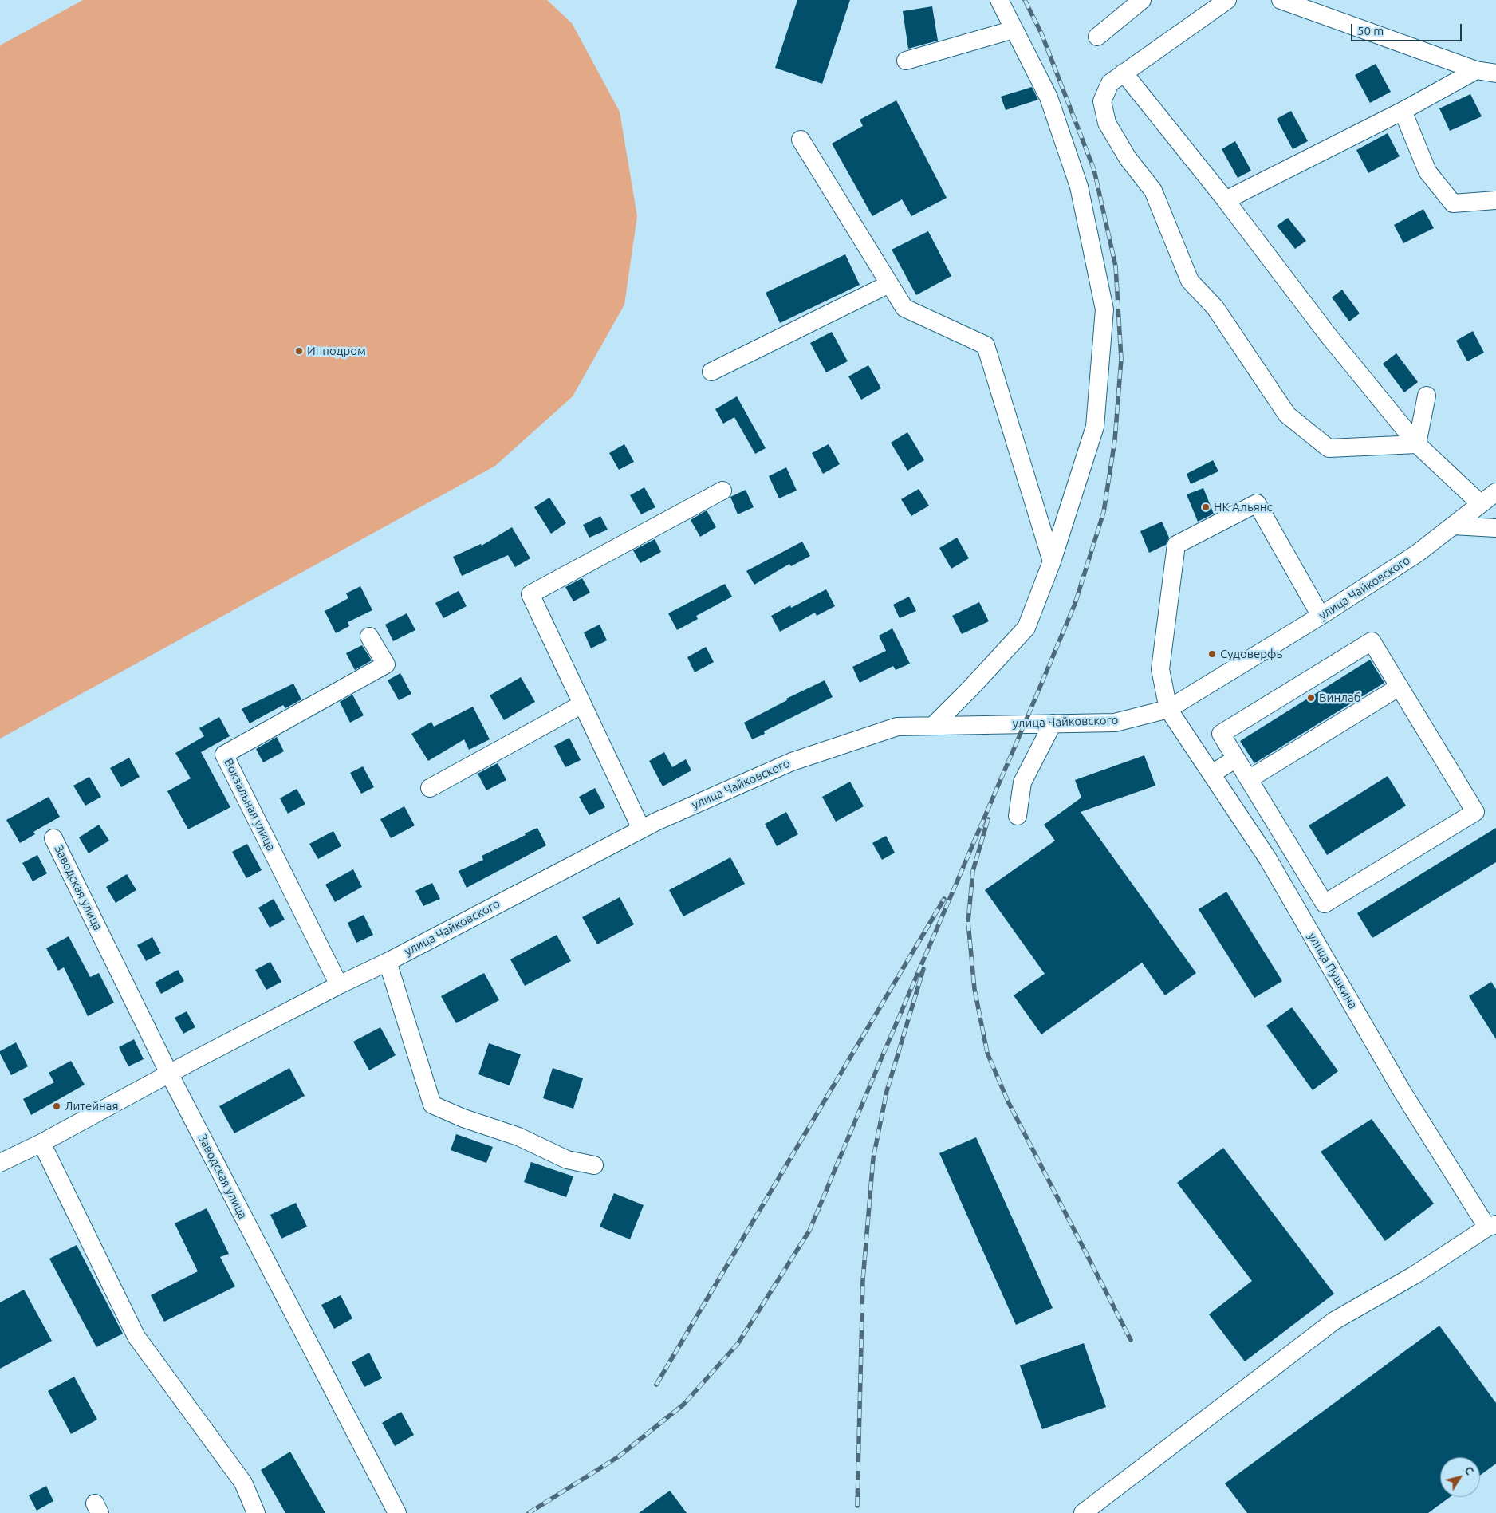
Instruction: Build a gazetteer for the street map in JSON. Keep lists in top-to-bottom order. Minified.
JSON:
{"streets":{"street":["улица Чайковского","Вокзальная улица","Заводская улица","улица Пушкина"]},"crossings":[["улица Чайковского","Вокзальная улица"],["улица Чайковского","Заводская улица"],["улица Чайковского","улица Пушкина"]],"places":["Ипподром","НК Альянс","Судоверфь","Винлаб","Литейная"],"scale_bar":"50 m","north":"top right"}
